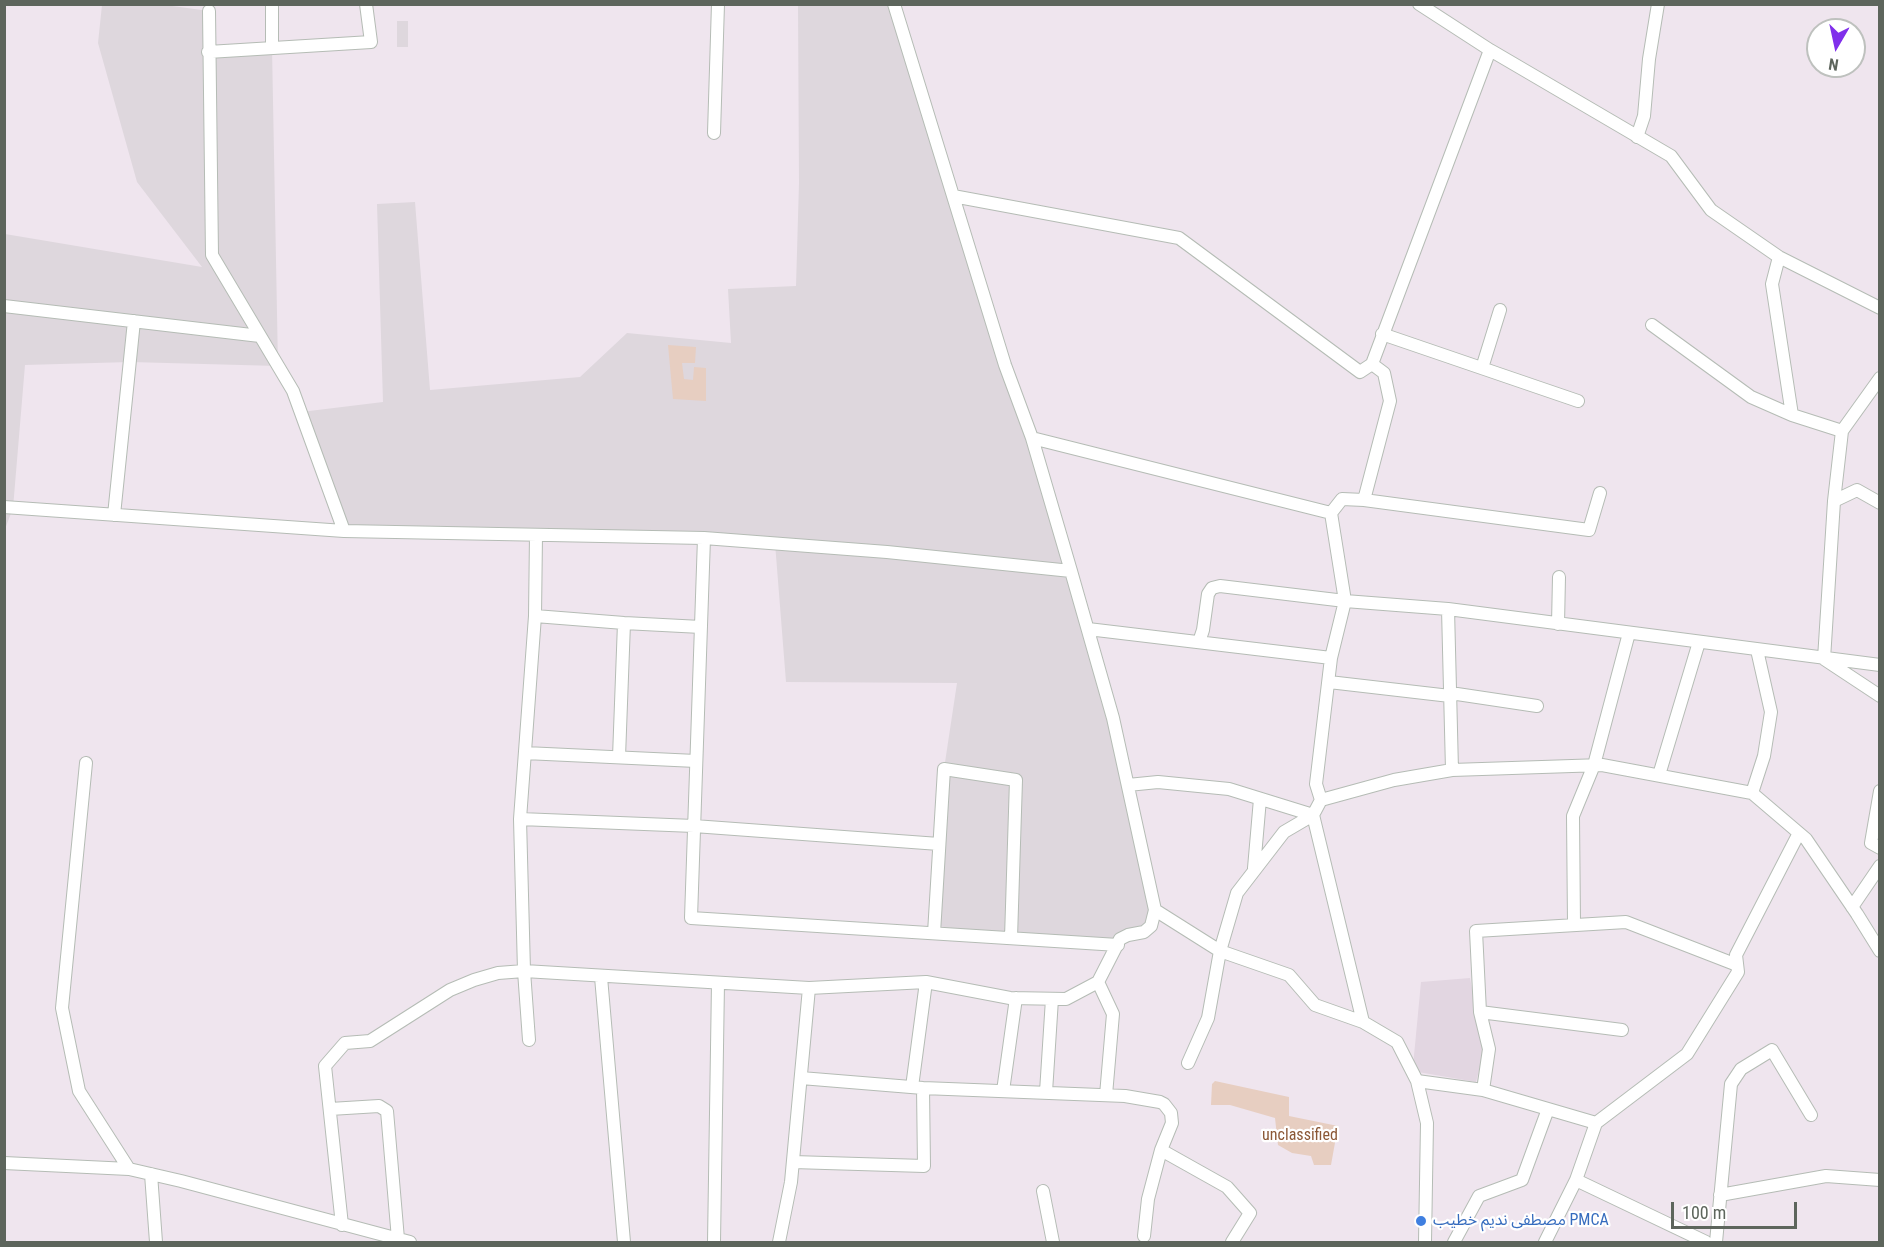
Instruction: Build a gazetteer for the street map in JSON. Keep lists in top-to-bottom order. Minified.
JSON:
{"parks":["unclassified"],"places":["مصطفى نديم خطيب PMCA"],"scale_bar":"100 m","north":"bottom"}
